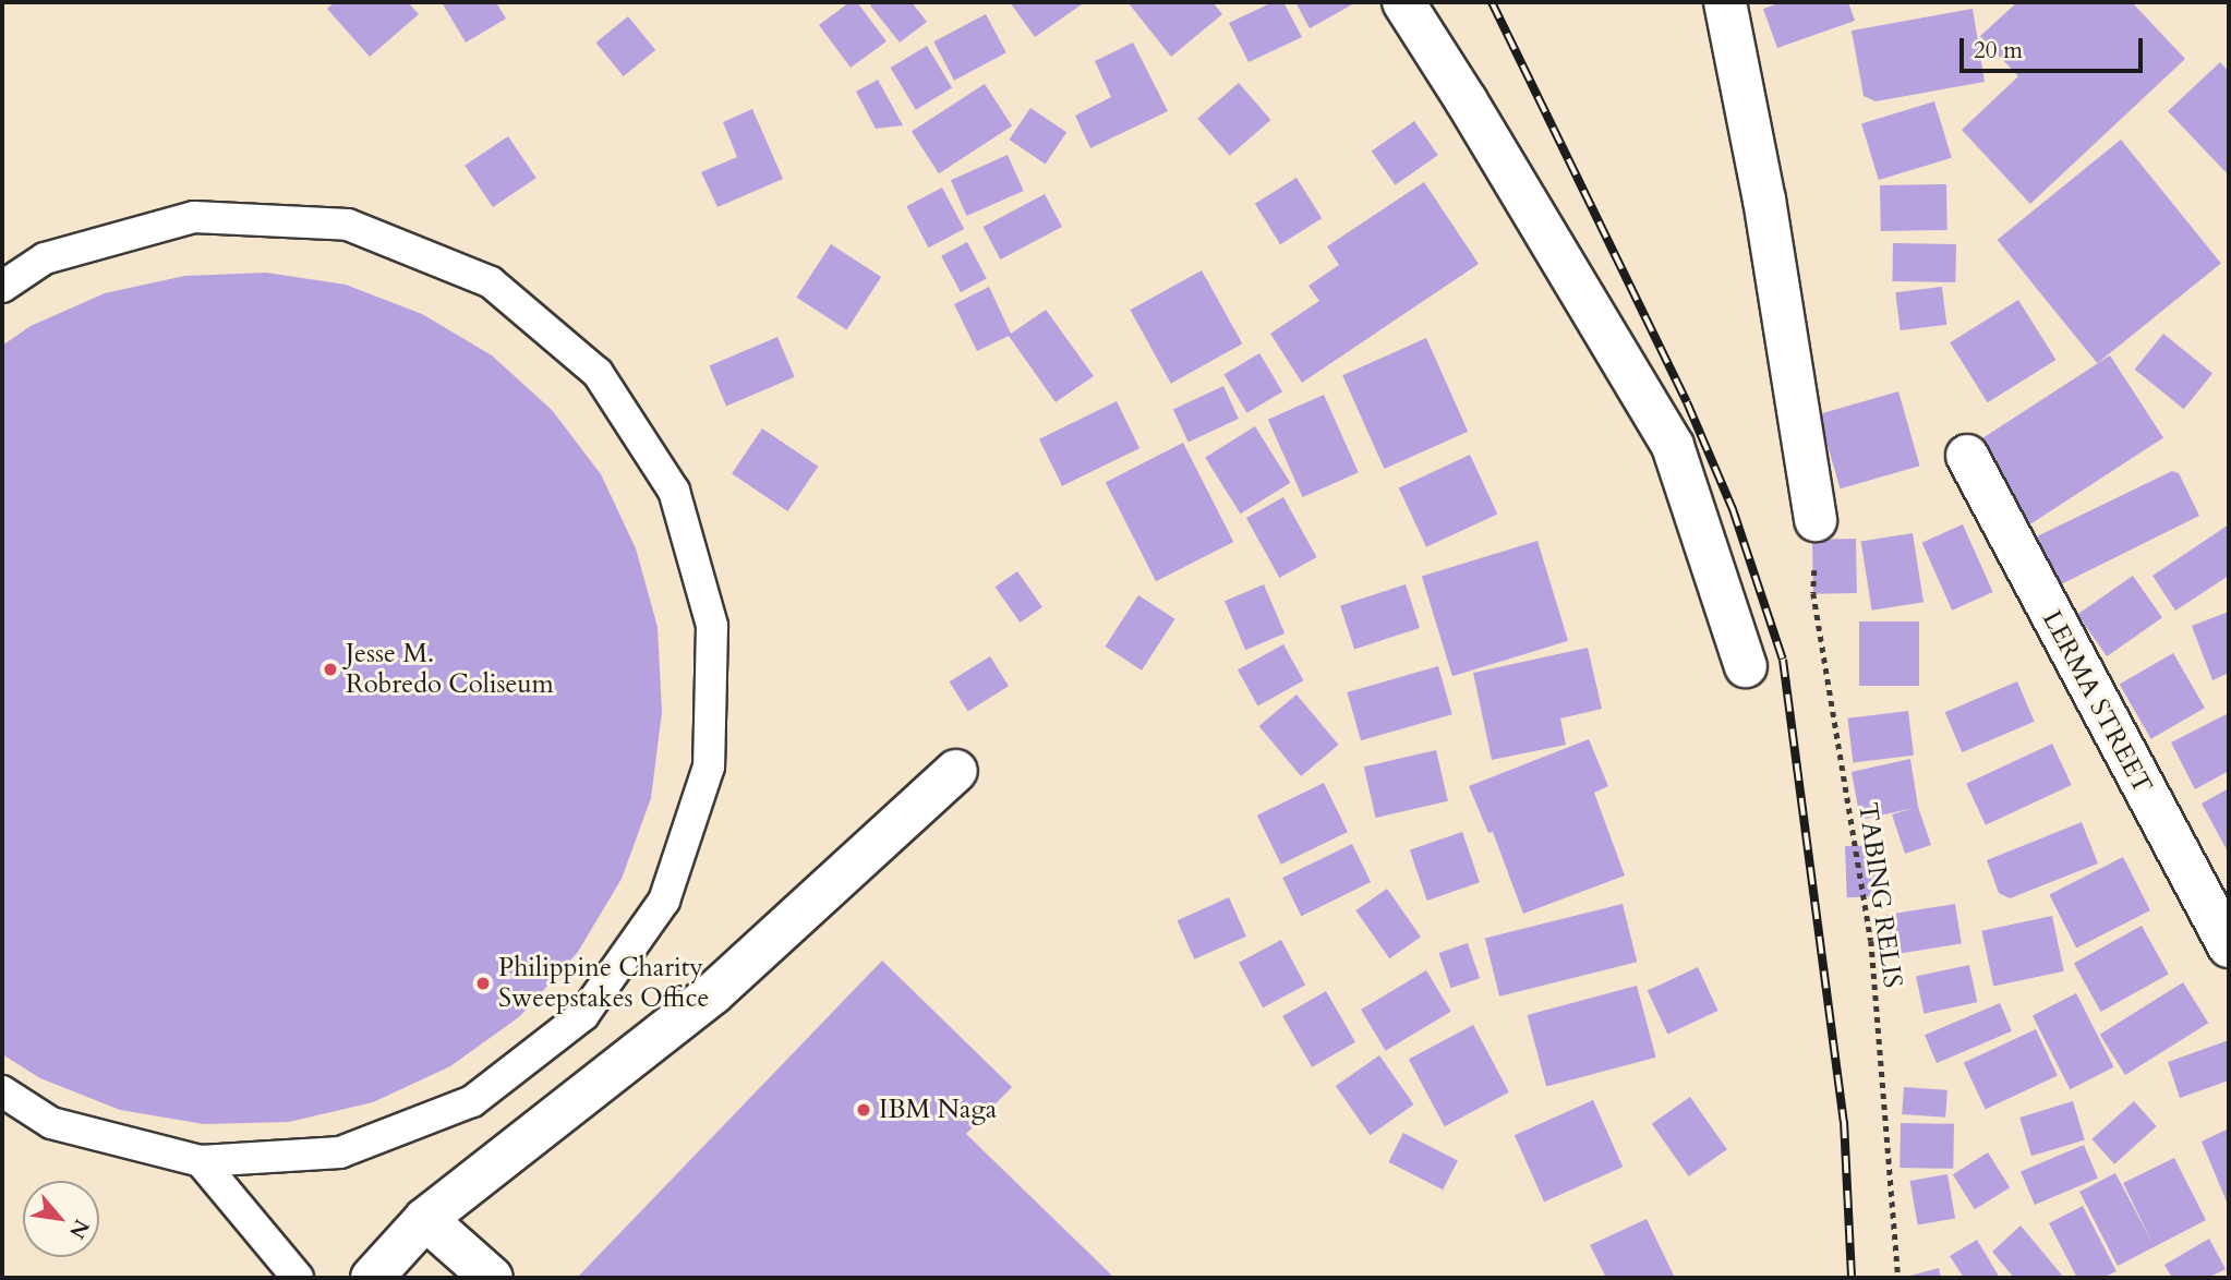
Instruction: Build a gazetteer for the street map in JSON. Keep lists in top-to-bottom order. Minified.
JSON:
{"streets":{"street":["LERMA STREET"],"path":["TABING RELIS"]},"places":["Jesse M. Robredo Coliseum","Philippine Charity Sweepstakes Office","IBM Naga"],"scale_bar":"20 m","north":"bottom right"}
